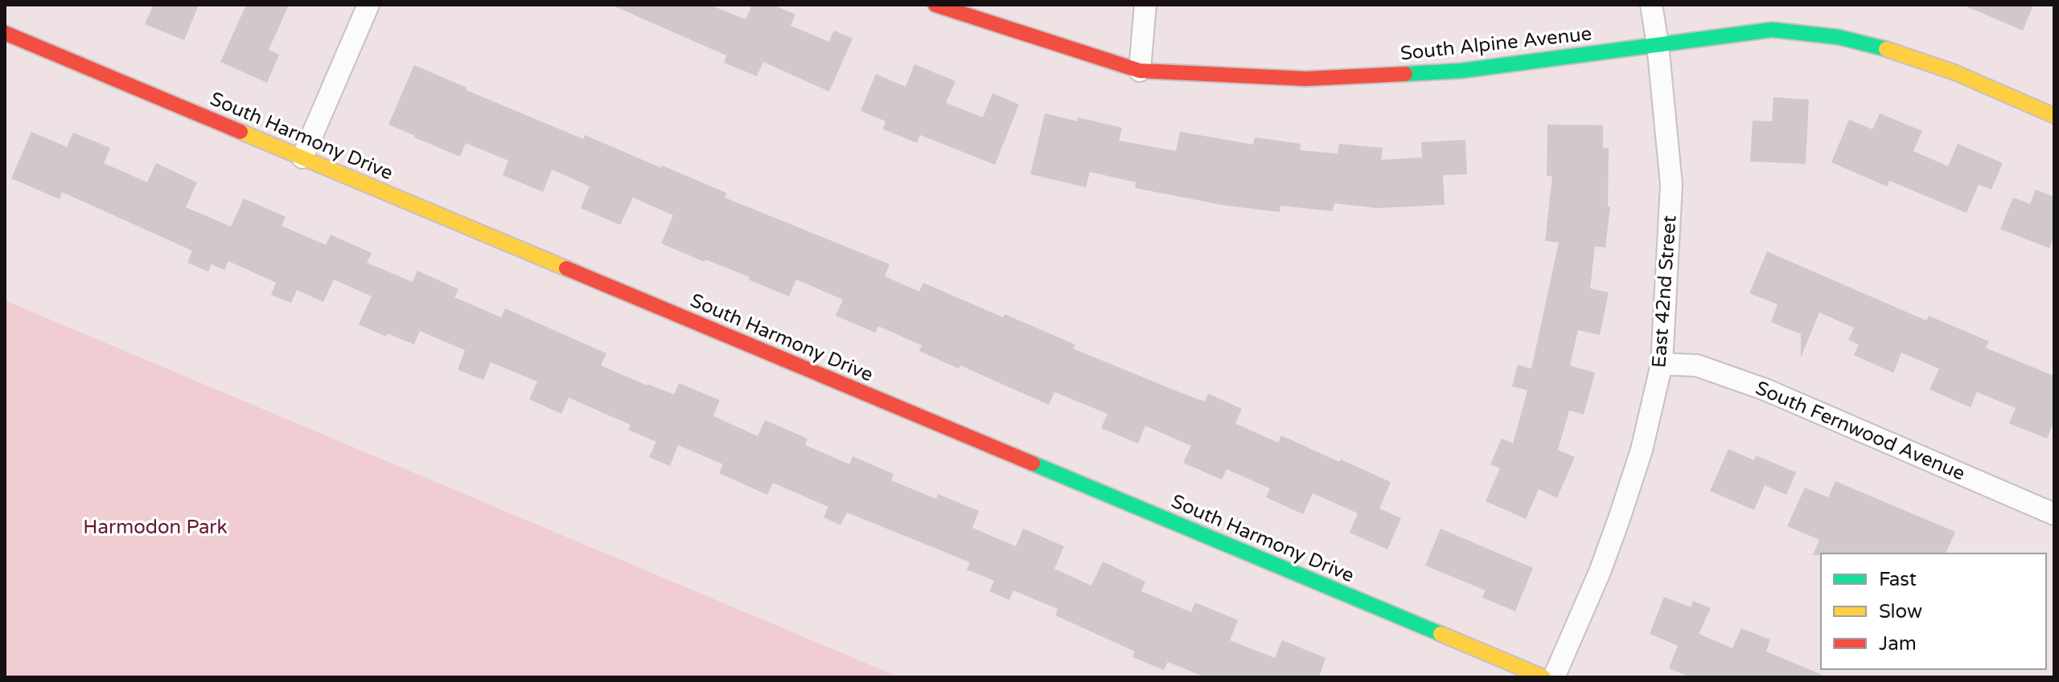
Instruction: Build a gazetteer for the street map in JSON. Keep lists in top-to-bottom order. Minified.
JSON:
{"streets":{"street":["South Alpine Avenue","South Harmony Drive","East 42nd Street","South Fernwood Avenue"]},"crossings":[["South Alpine Avenue","East 42nd Street"],["East 42nd Street","South Fernwood Avenue"]],"parks":["Harmodon Park"],"legend":["Fast","Slow","Jam"]}
